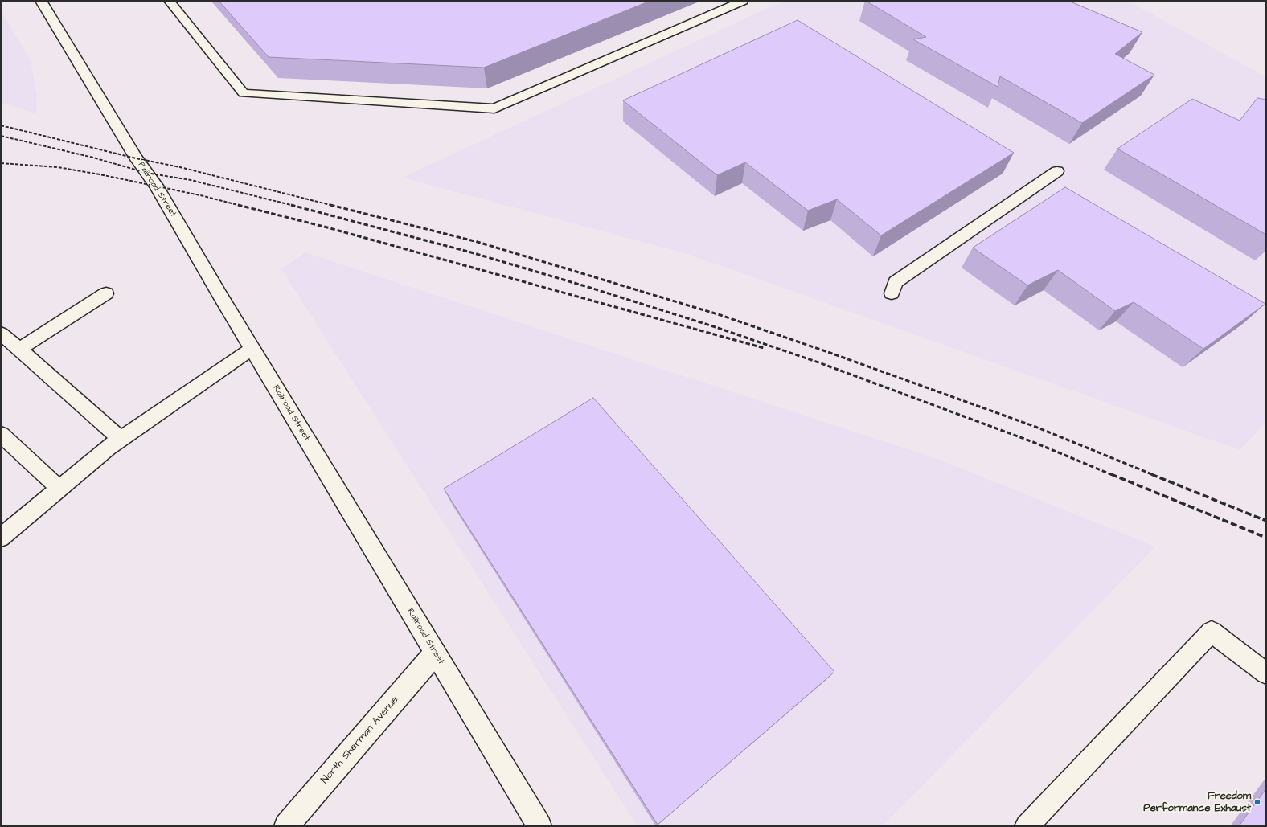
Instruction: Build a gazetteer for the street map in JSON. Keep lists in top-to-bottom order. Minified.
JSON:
{"streets":{"main road":["Railroad Street","North Sherman Avenue"]},"crossings":[["Railroad Street","North Sherman Avenue"]],"places":["Freedom Performance Exhaust"]}
